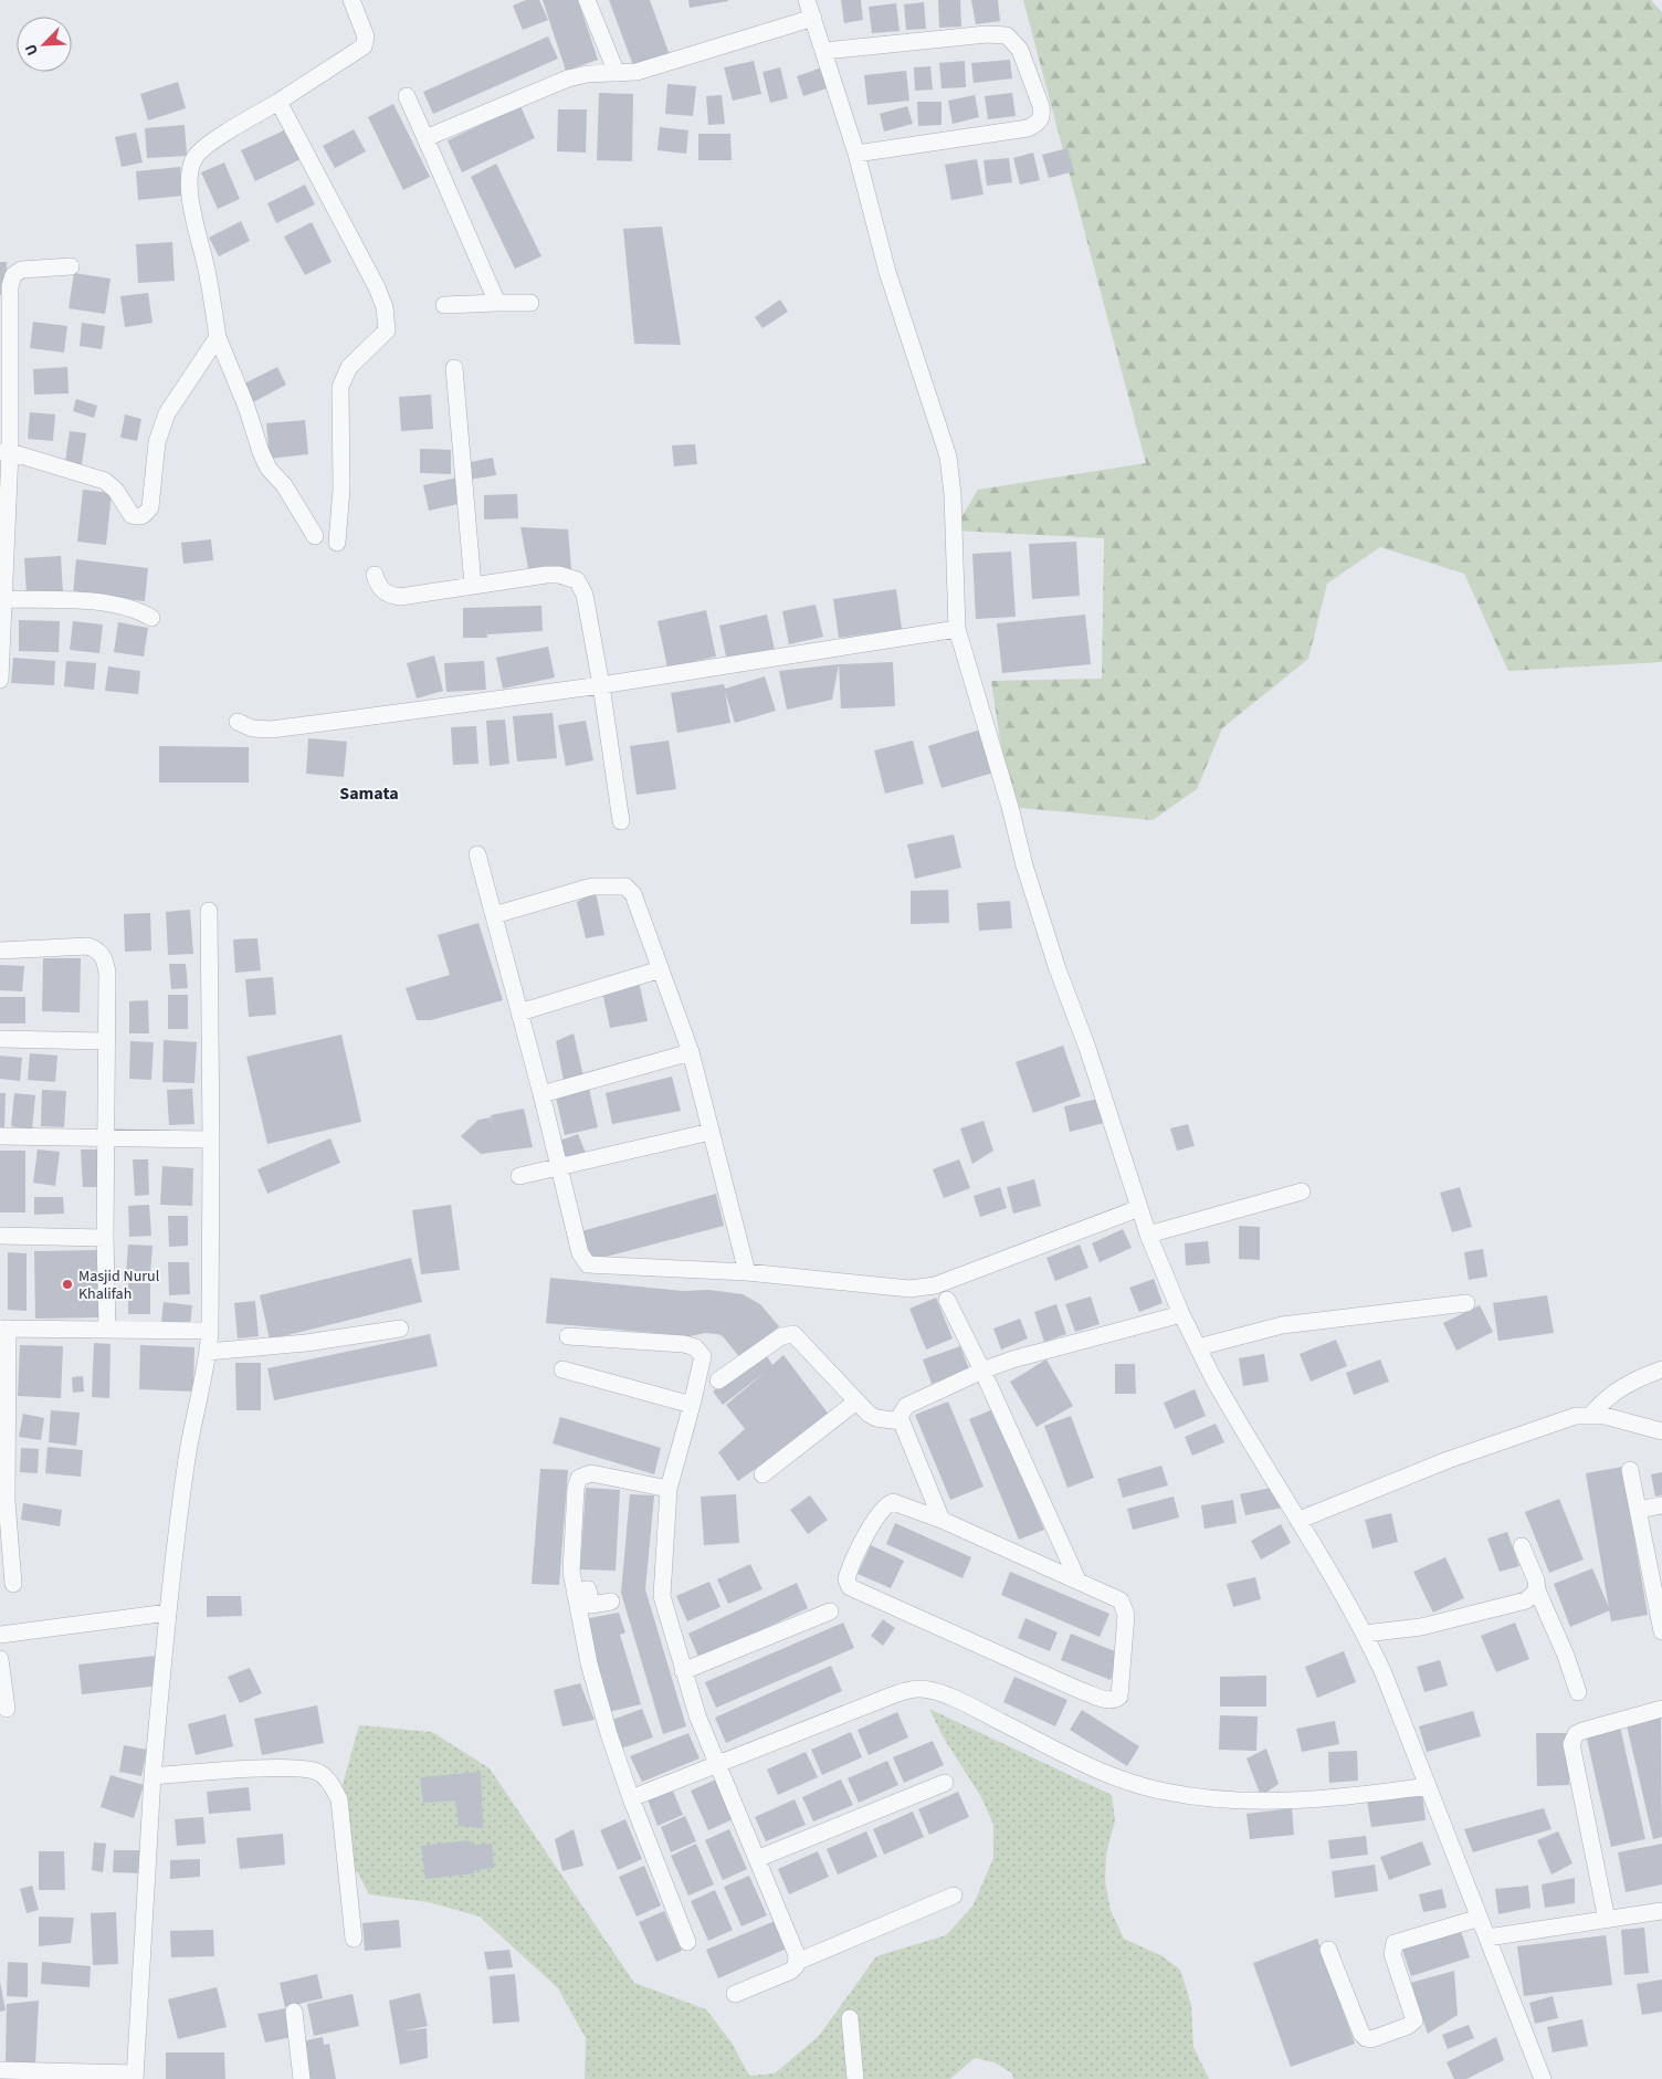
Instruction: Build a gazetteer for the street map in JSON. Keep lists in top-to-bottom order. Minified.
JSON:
{"districts":["Samata"],"places":["Masjid Nurul Khalifah"],"north":"bottom left"}
